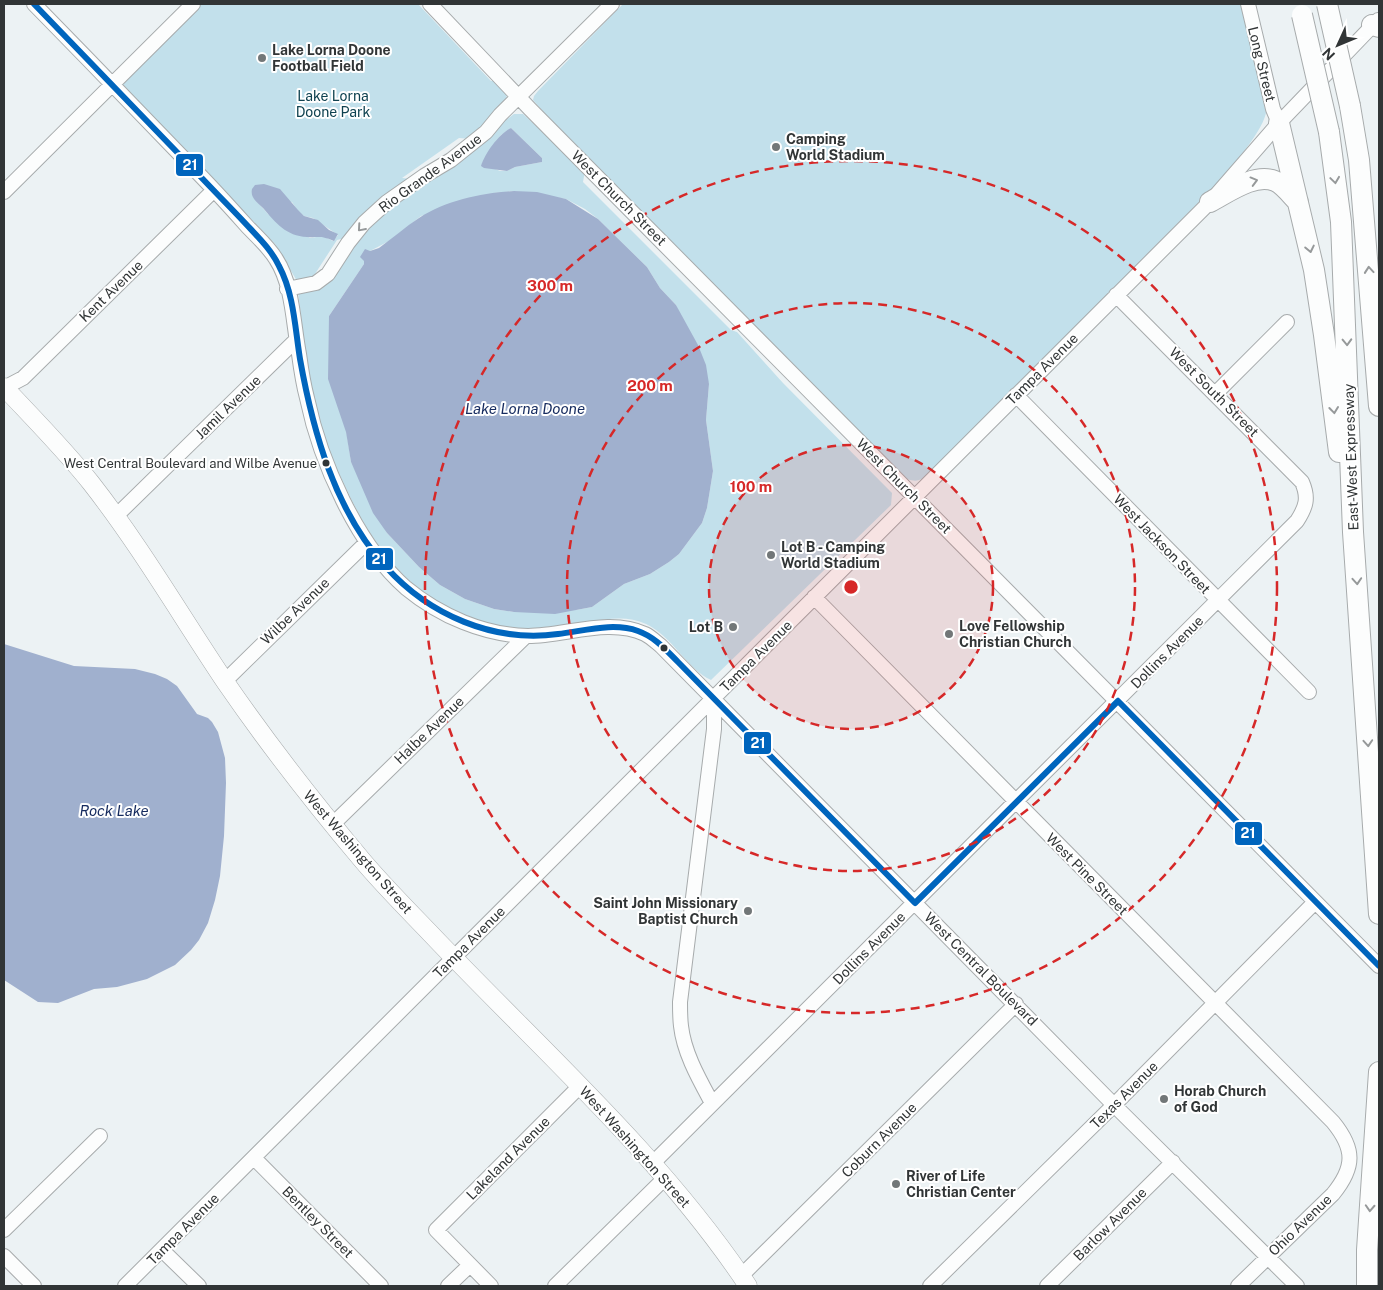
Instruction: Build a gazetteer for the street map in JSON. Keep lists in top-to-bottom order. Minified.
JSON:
{"streets":{"highway":["East-West Expressway"],"main road":["West Washington Street"],"street":["Long Street","Rio Grande Avenue","West Church Street","Kent Avenue","Tampa Avenue","West South Street","Jamil Avenue","West Jackson Street","Wilbe Avenue","Dollins Avenue","Halbe Avenue","West Pine Street","West Central Boulevard","Texas Avenue","Coburn Avenue","Lakeland Avenue","Bentley Street","Barlow Avenue","Ohio Avenue"]},"crossings":[["Long Street","Tampa Avenue"],["Rio Grande Avenue","West Church Street"],["Rio Grande Avenue","West Central Boulevard"],["West Church Street","Tampa Avenue"],["West Church Street","Dollins Avenue"],["West Church Street","Texas Avenue"],["Kent Avenue","West Washington Street"],["Kent Avenue","West Central Boulevard"],["Tampa Avenue","West South Street"],["Tampa Avenue","West Jackson Street"],["Tampa Avenue","West Washington Street"],["Tampa Avenue","West Pine Street"],["Tampa Avenue","West Central Boulevard"],["Tampa Avenue","Bentley Street"],["West South Street","Dollins Avenue"],["Jamil Avenue","West Washington Street"],["Jamil Avenue","West Central Boulevard"],["West Jackson Street","Dollins Avenue"],["Wilbe Avenue","West Washington Street"],["Wilbe Avenue","West Central Boulevard"],["Dollins Avenue","West Washington Street"],["Dollins Avenue","West Pine Street"],["Dollins Avenue","West Central Boulevard"],["Halbe Avenue","West Washington Street"],["Halbe Avenue","West Central Boulevard"],["West Washington Street","Coburn Avenue"],["West Washington Street","Lakeland Avenue"],["West Pine Street","Texas Avenue"],["West Pine Street","Ohio Avenue"],["West Central Boulevard","Texas Avenue"],["West Central Boulevard","Coburn Avenue"],["West Central Boulevard","Barlow Avenue"],["West Central Boulevard","Ohio Avenue"]],"one_way":["Rio Grande Avenue"],"water":["Lake Lorna Doone","Rock Lake"],"parks":["Lake Lorna Doone Park"],"places":["Lake Lorna Doone Football Field","Camping World Stadium","West Central Boulevard and Wilbe Avenue","Lot B - Camping World Stadium","Lot B","Love Fellowship Christian Church","Saint John Missionary Baptist Church","Horab Church of God","River of Life Christian Center"],"lines":["transit line 21"],"north":"bottom left","rings":["300 m","200 m","100 m"]}
